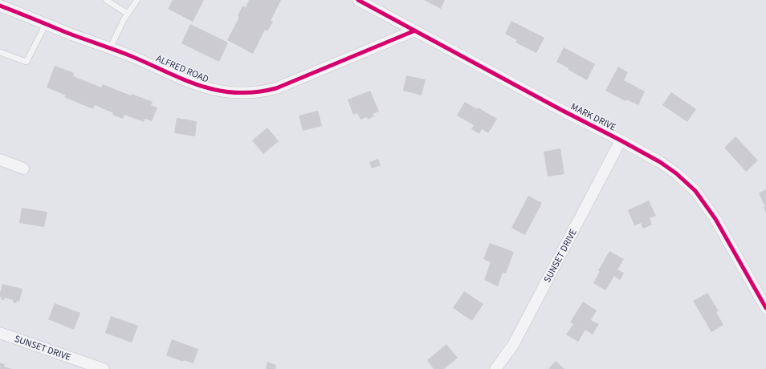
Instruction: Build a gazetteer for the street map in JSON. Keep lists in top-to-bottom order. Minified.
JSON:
{"streets":{"street":["ALFRED ROAD","MARK DRIVE","SUNSET DRIVE"]},"crossings":[["ALFRED ROAD","MARK DRIVE"],["MARK DRIVE","SUNSET DRIVE"]]}
